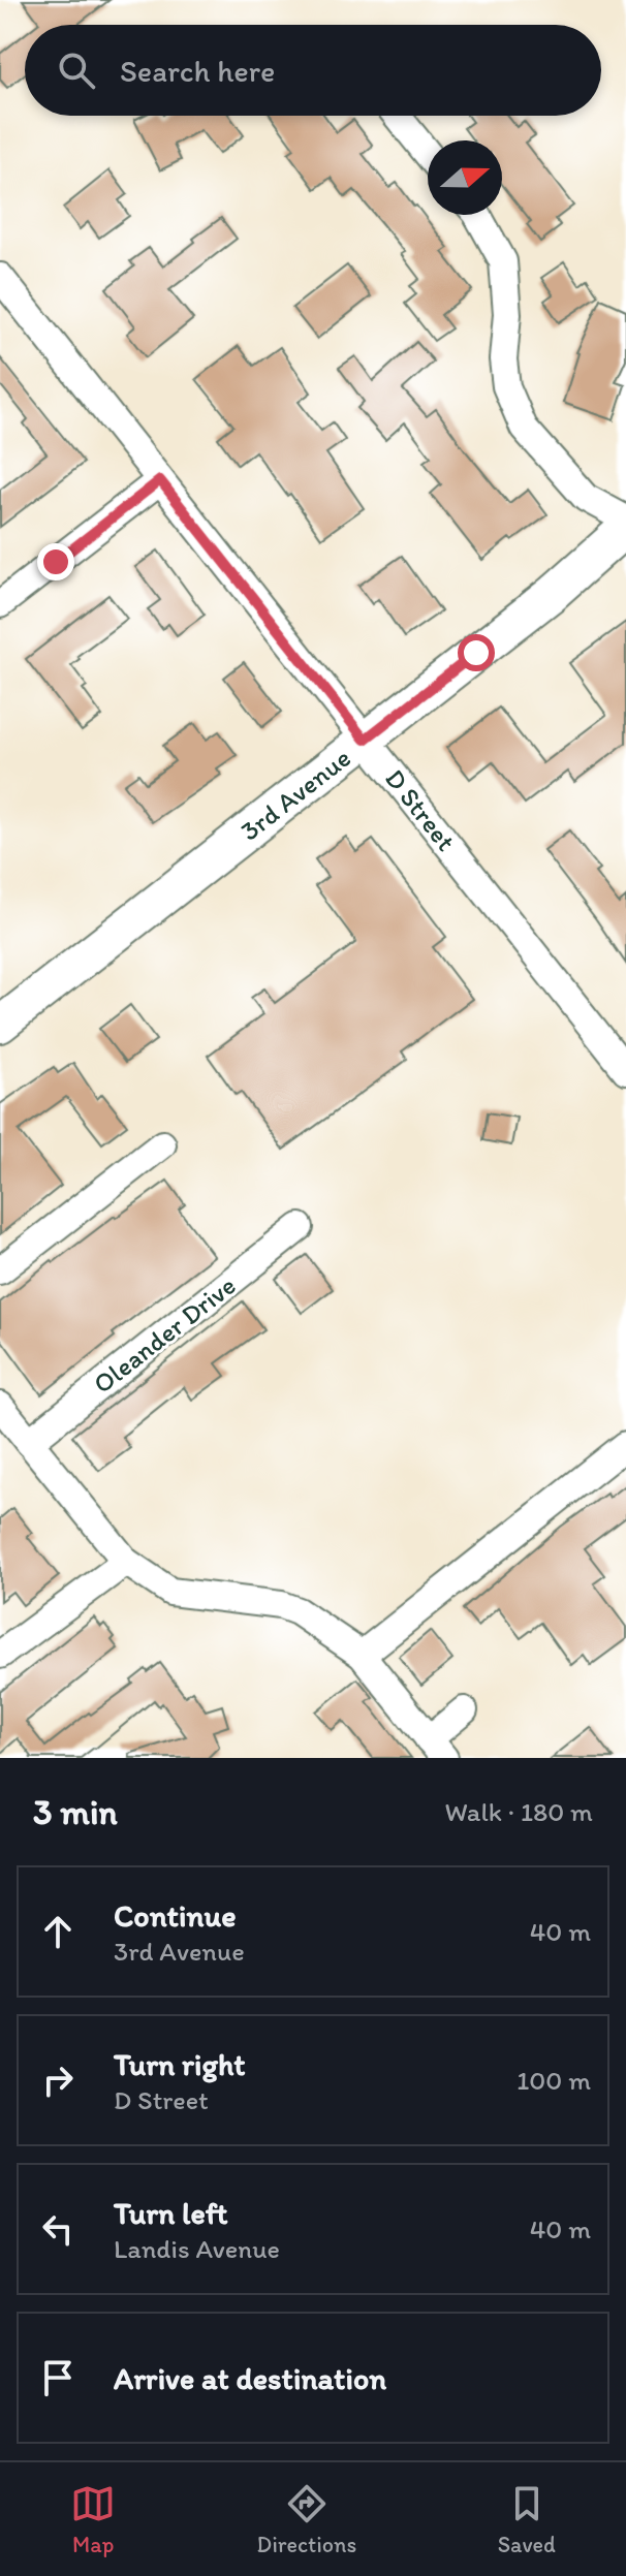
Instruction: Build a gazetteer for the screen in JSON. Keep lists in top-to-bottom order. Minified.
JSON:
{"streets":{"main road":["3rd Avenue"],"street":["D Street","Oleander Drive"]},"crossings":[["3rd Avenue","D Street"]],"north":"right","page":{"search":"Search here","heading":["3 min","Walk · 180 m"],"list":[["Continue","3rd Avenue","40 m"],["Turn right","D Street","100 m"],["Turn left","Landis Avenue","40 m"],"Arrive at destination"],"nav":["Map","Directions","Saved"]}}
